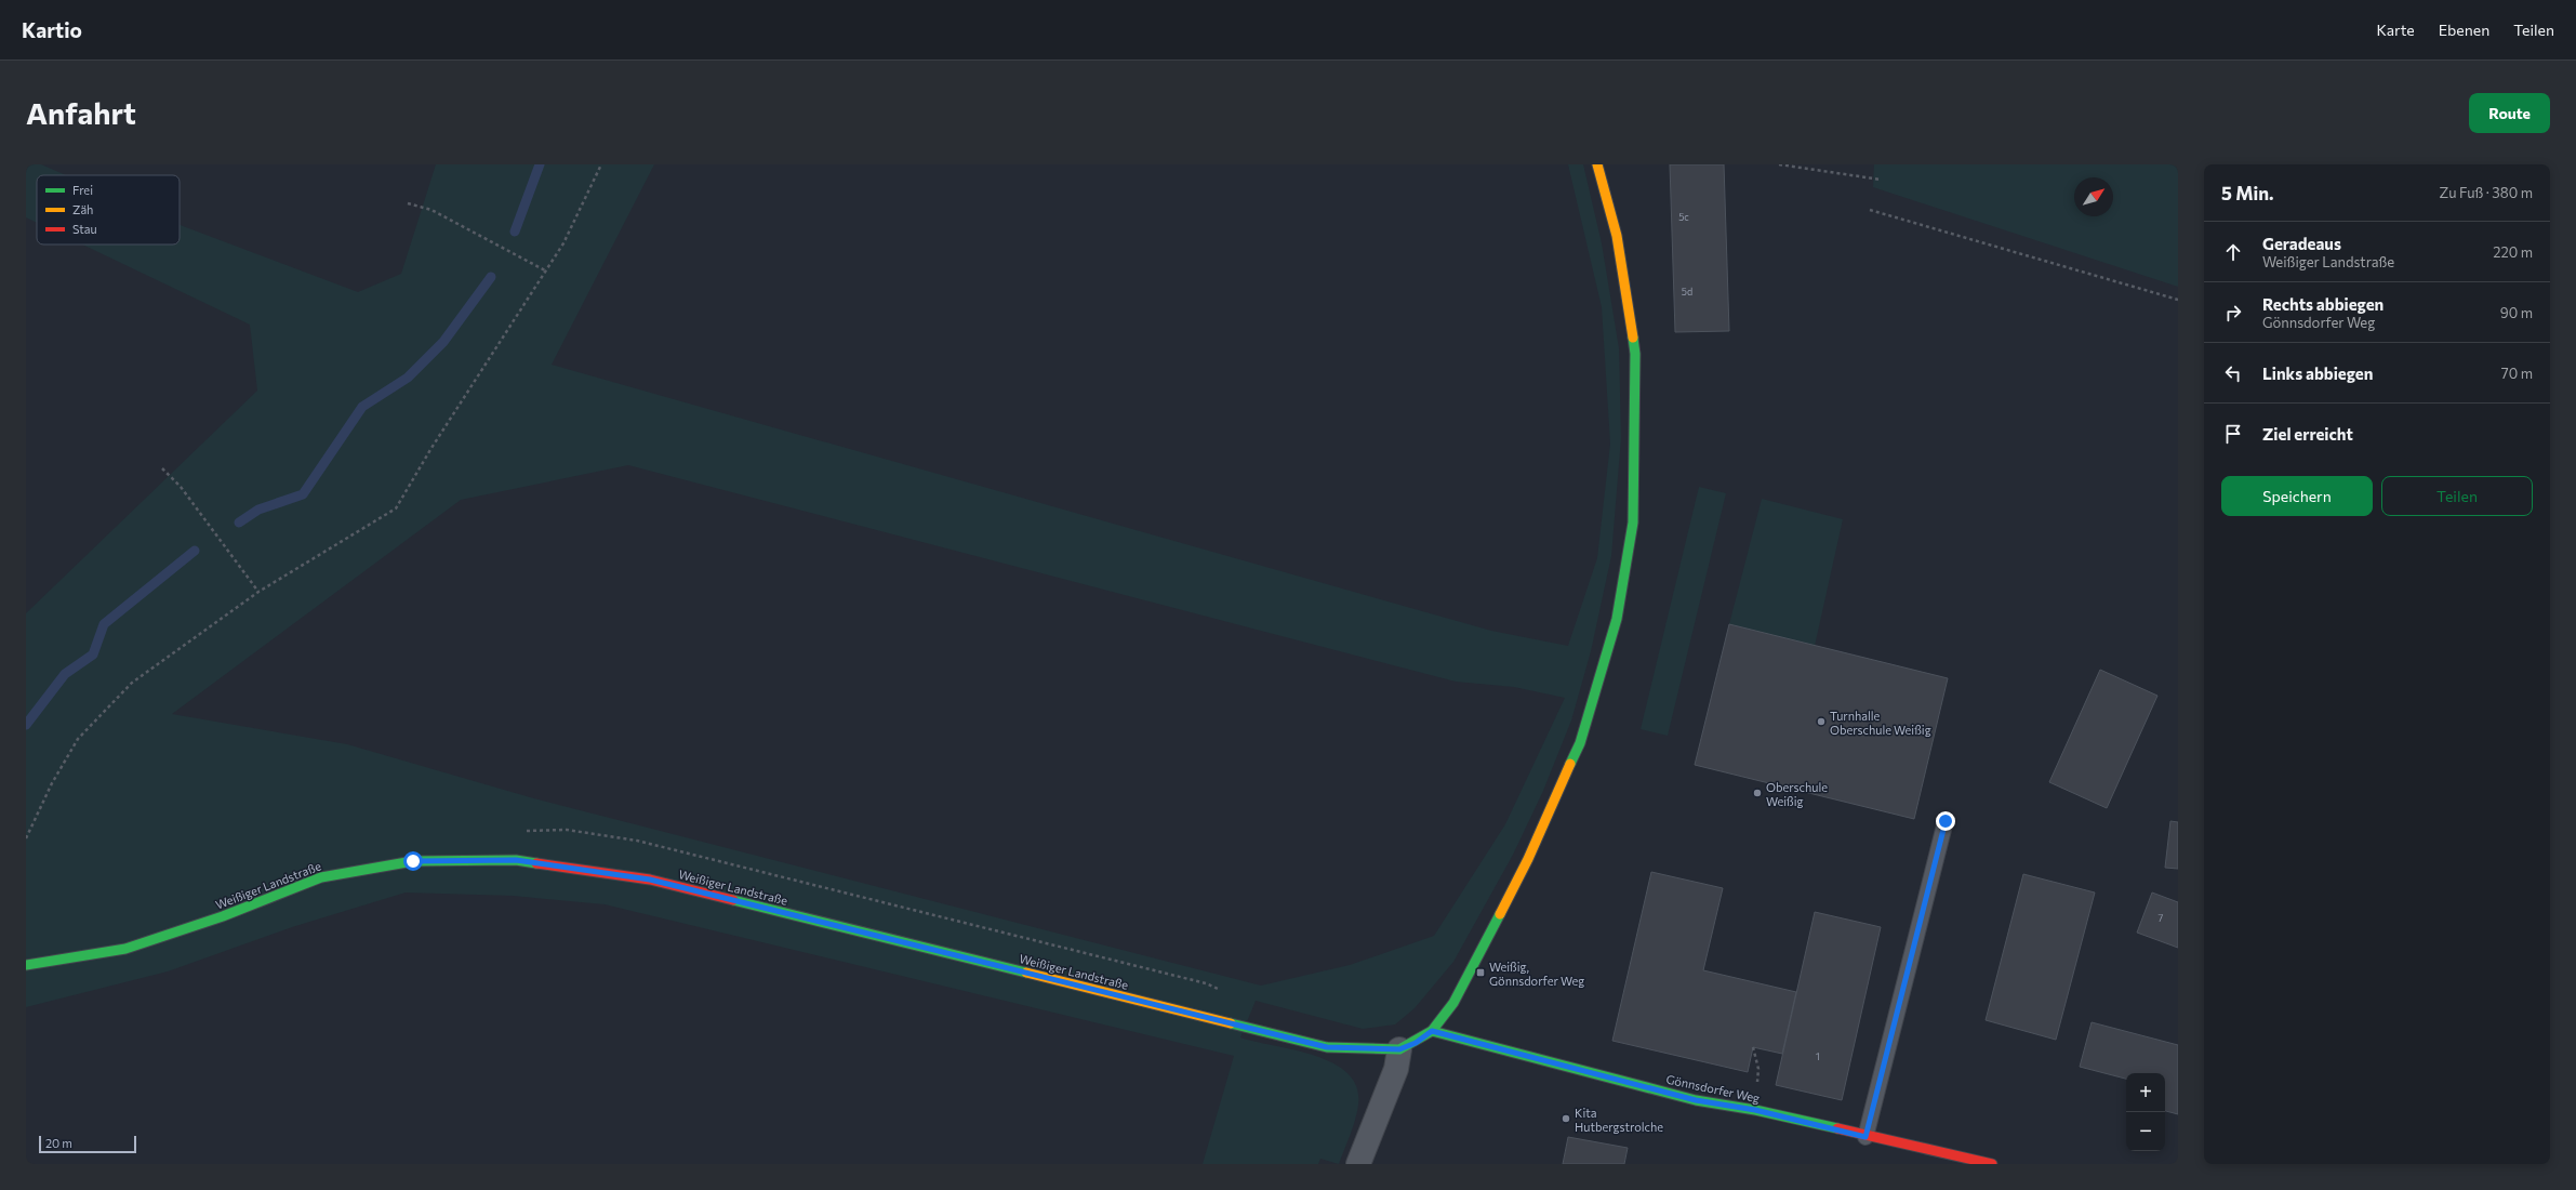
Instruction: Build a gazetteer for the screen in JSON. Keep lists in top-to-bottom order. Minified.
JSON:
{"streets":{"street":["Weißiger Landstraße","Gönnsdorfer Weg"]},"crossings":[["Weißiger Landstraße","Gönnsdorfer Weg"]],"places":{"other":["Turnhalle Oberschule Weißig","Oberschule Weißig","Kita Hutbergstrolche"],"transit":["Weißig, Gönnsdorfer Weg"]},"house_numbers":["5c","5d","7","1"],"legend":["Frei","Zäh","Stau"],"scale_bar":"20 m","north":"top right","page":{"header":"Kartio","nav":["Karte","Ebenen","Teilen"],"buttons":["Route",["Speichern","Teilen"]],"title":"Anfahrt","heading":["5 Min.","Zu Fuß · 380 m"],"list":[["Geradeaus","Weißiger Landstraße","220 m"],["Rechts abbiegen","Gönnsdorfer Weg","90 m"],["Links abbiegen","70 m"],"Ziel erreicht"],"map_buttons":["+","−"],"scale":"20 m"}}
